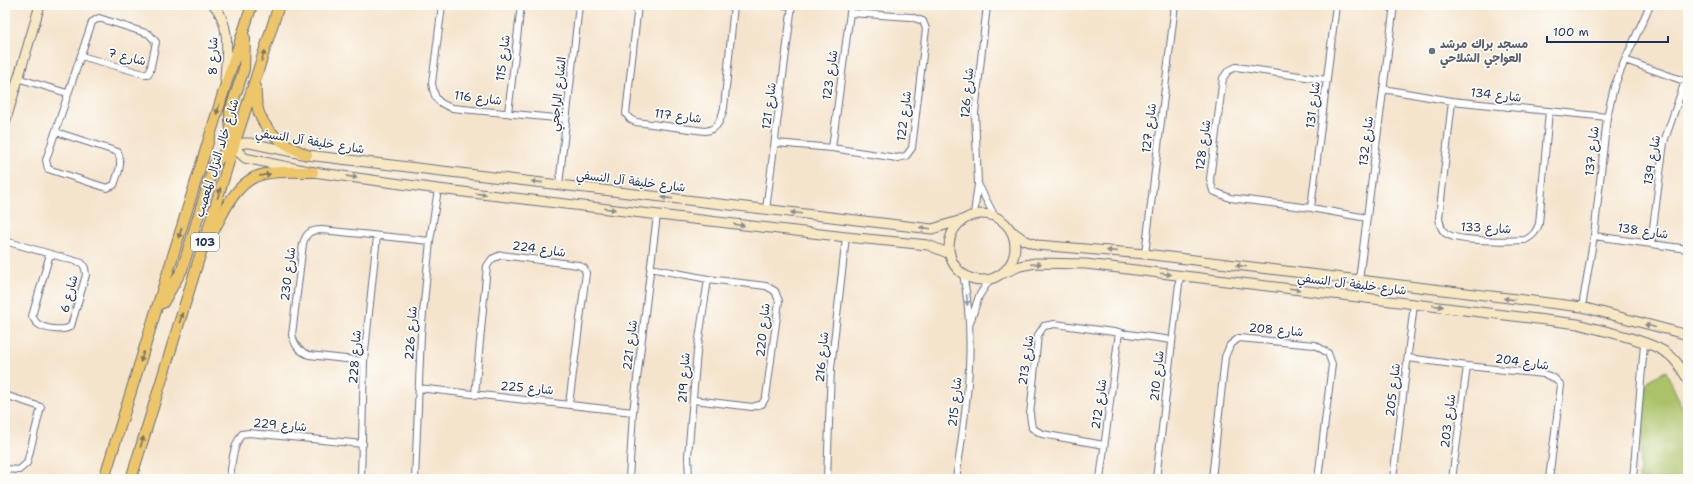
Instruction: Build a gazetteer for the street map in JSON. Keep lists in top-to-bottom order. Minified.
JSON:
{"streets":{"main road":["شارع خالد النزال المعصب","103"],"street":["شارع 8","شارع 7","شارع 115","شارع 123","شارع 126","الشارع الراجحي","شارع 134","شارع 116","شارع 131","شارع 121","شارع 117","شارع 122","شارع 127","شارع خليفة آل النسفي","شارع 132","شارع 128","شارع 137","شارع 139","شارع 133","شارع 138","شارع 224","شارع 230","شارع 6","شارع 220","شارع 208","شارع 226","شارع 221","شارع 228","شارع 216","شارع 213","شارع 204","شارع 210","شارع 219","شارع 225","شارع 205","شارع 215","شارع 212","شارع 203","شارع 229"]},"crossings":[["شارع 8","شارع خالد النزال المعصب"],["شارع 115","شارع 116"],["شارع 123","شارع 122"],["شارع 126","شارع خليفة آل النسفي"],["شارع 126","شارع 215"],["الشارع الراجحي","شارع 116"],["الشارع الراجحي","شارع خليفة آل النسفي"],["شارع 134","شارع 132"],["شارع 134","شارع 137"],["شارع 134","شارع 133"],["شارع 131","شارع 128"],["شارع 121","شارع 122"],["شارع 121","شارع خليفة آل النسفي"],["شارع 127","شارع خليفة آل النسفي"],["شارع خليفة آل النسفي","شارع 132"],["شارع خليفة آل النسفي","شارع 137"],["شارع خليفة آل النسفي","شارع خالد النزال المعصب"],["شارع خليفة آل النسفي","شارع 210"],["شارع خليفة آل النسفي","شارع 205"],["شارع خليفة آل النسفي","شارع 215"],["شارع 132","شارع 128"],["شارع 137","شارع 138"],["شارع 139","شارع 138"],["شارع 224","شارع 225"],["شارع 230","شارع 226"],["شارع 230","شارع 228"],["شارع 220","شارع 221"],["شارع 220","شارع 219"],["شارع 226","شارع 225"],["شارع 221","شارع 225"],["شارع 228","شارع 229"],["شارع 213","شارع 210"],["شارع 213","شارع 212"],["شارع 204","شارع 205"],["شارع 204","شارع 203"]],"places":["مسجد براك مرشد العواجي الشلاحي"],"scale_bar":"100 m"}
